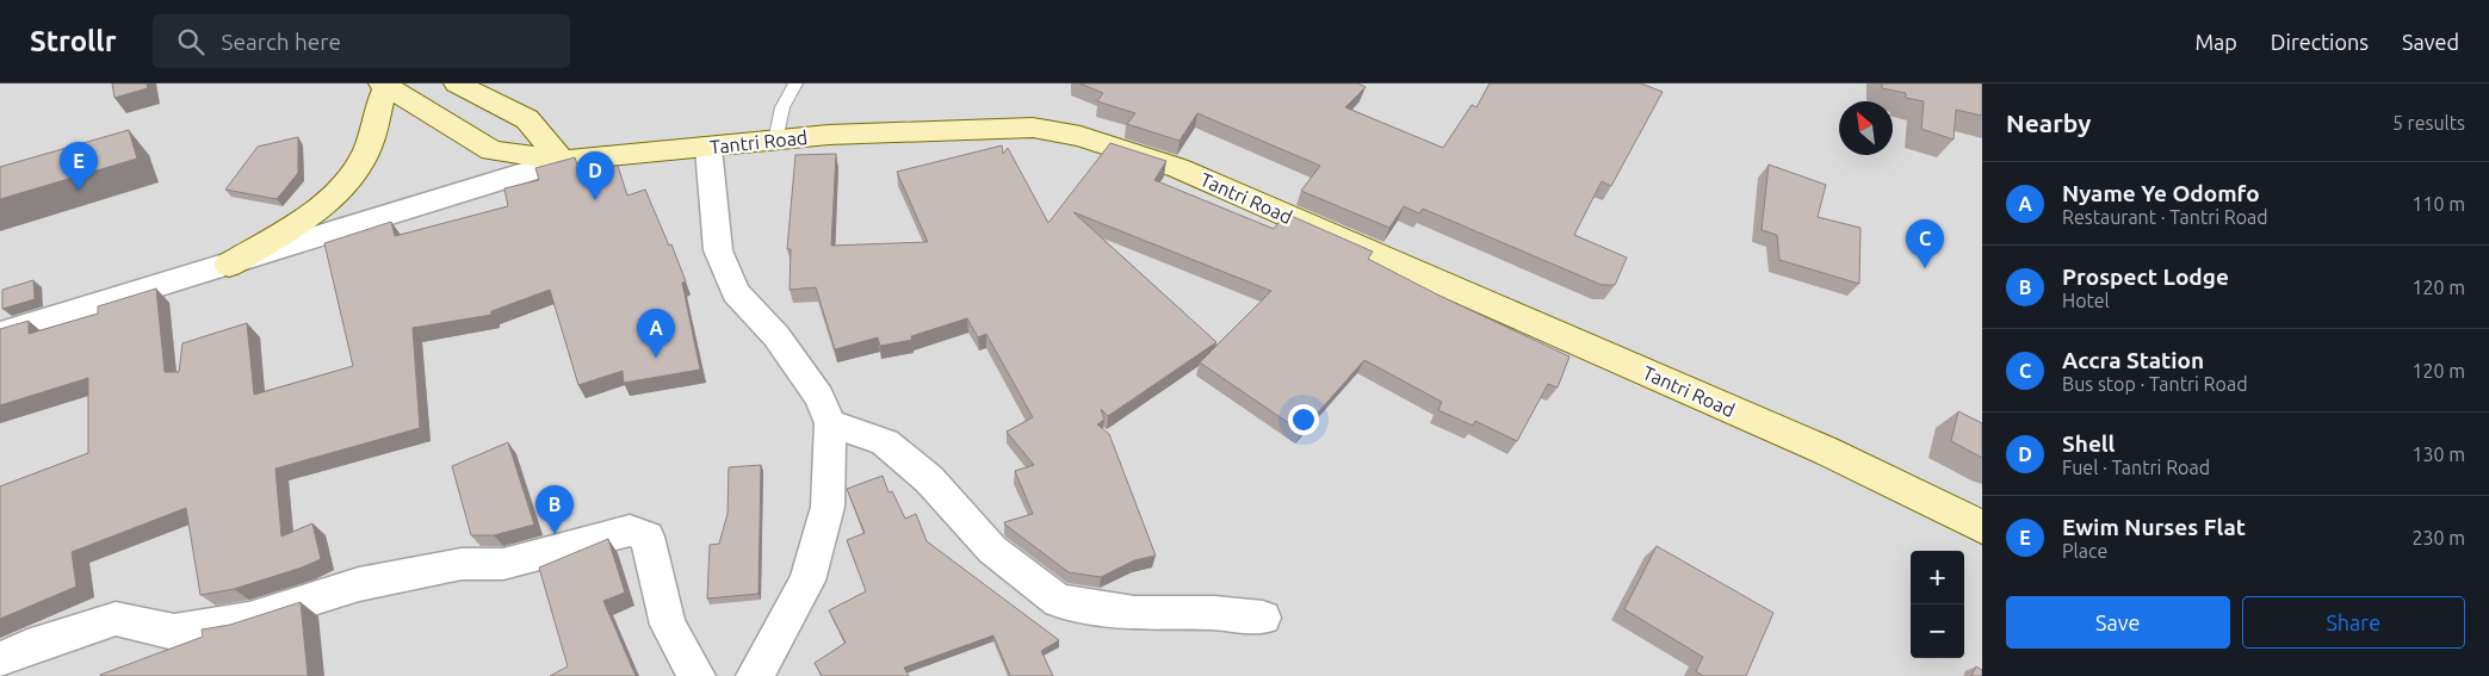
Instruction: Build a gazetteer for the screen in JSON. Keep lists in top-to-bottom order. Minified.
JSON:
{"streets":{"street":["Tantri Road"]},"north":"top left","page":{"header":"Strollr","search":"Search here","nav":["Map","Directions","Saved"],"heading":["Nearby","5 results"],"pins":["E","D","C","A","B"],"list":[{"mark":"A","name":"Nyame Ye Odomfo","note":"Restaurant · Tantri Road","value":"110 m"},{"mark":"B","name":"Prospect Lodge","note":"Hotel","value":"120 m"},{"mark":"C","name":"Accra Station","note":"Bus stop · Tantri Road","value":"120 m"},{"mark":"D","name":"Shell","note":"Fuel · Tantri Road","value":"130 m"},{"mark":"E","name":"Ewim Nurses Flat","note":"Place","value":"230 m"}],"map_buttons":["+","−"],"buttons":["Save","Share"]}}
